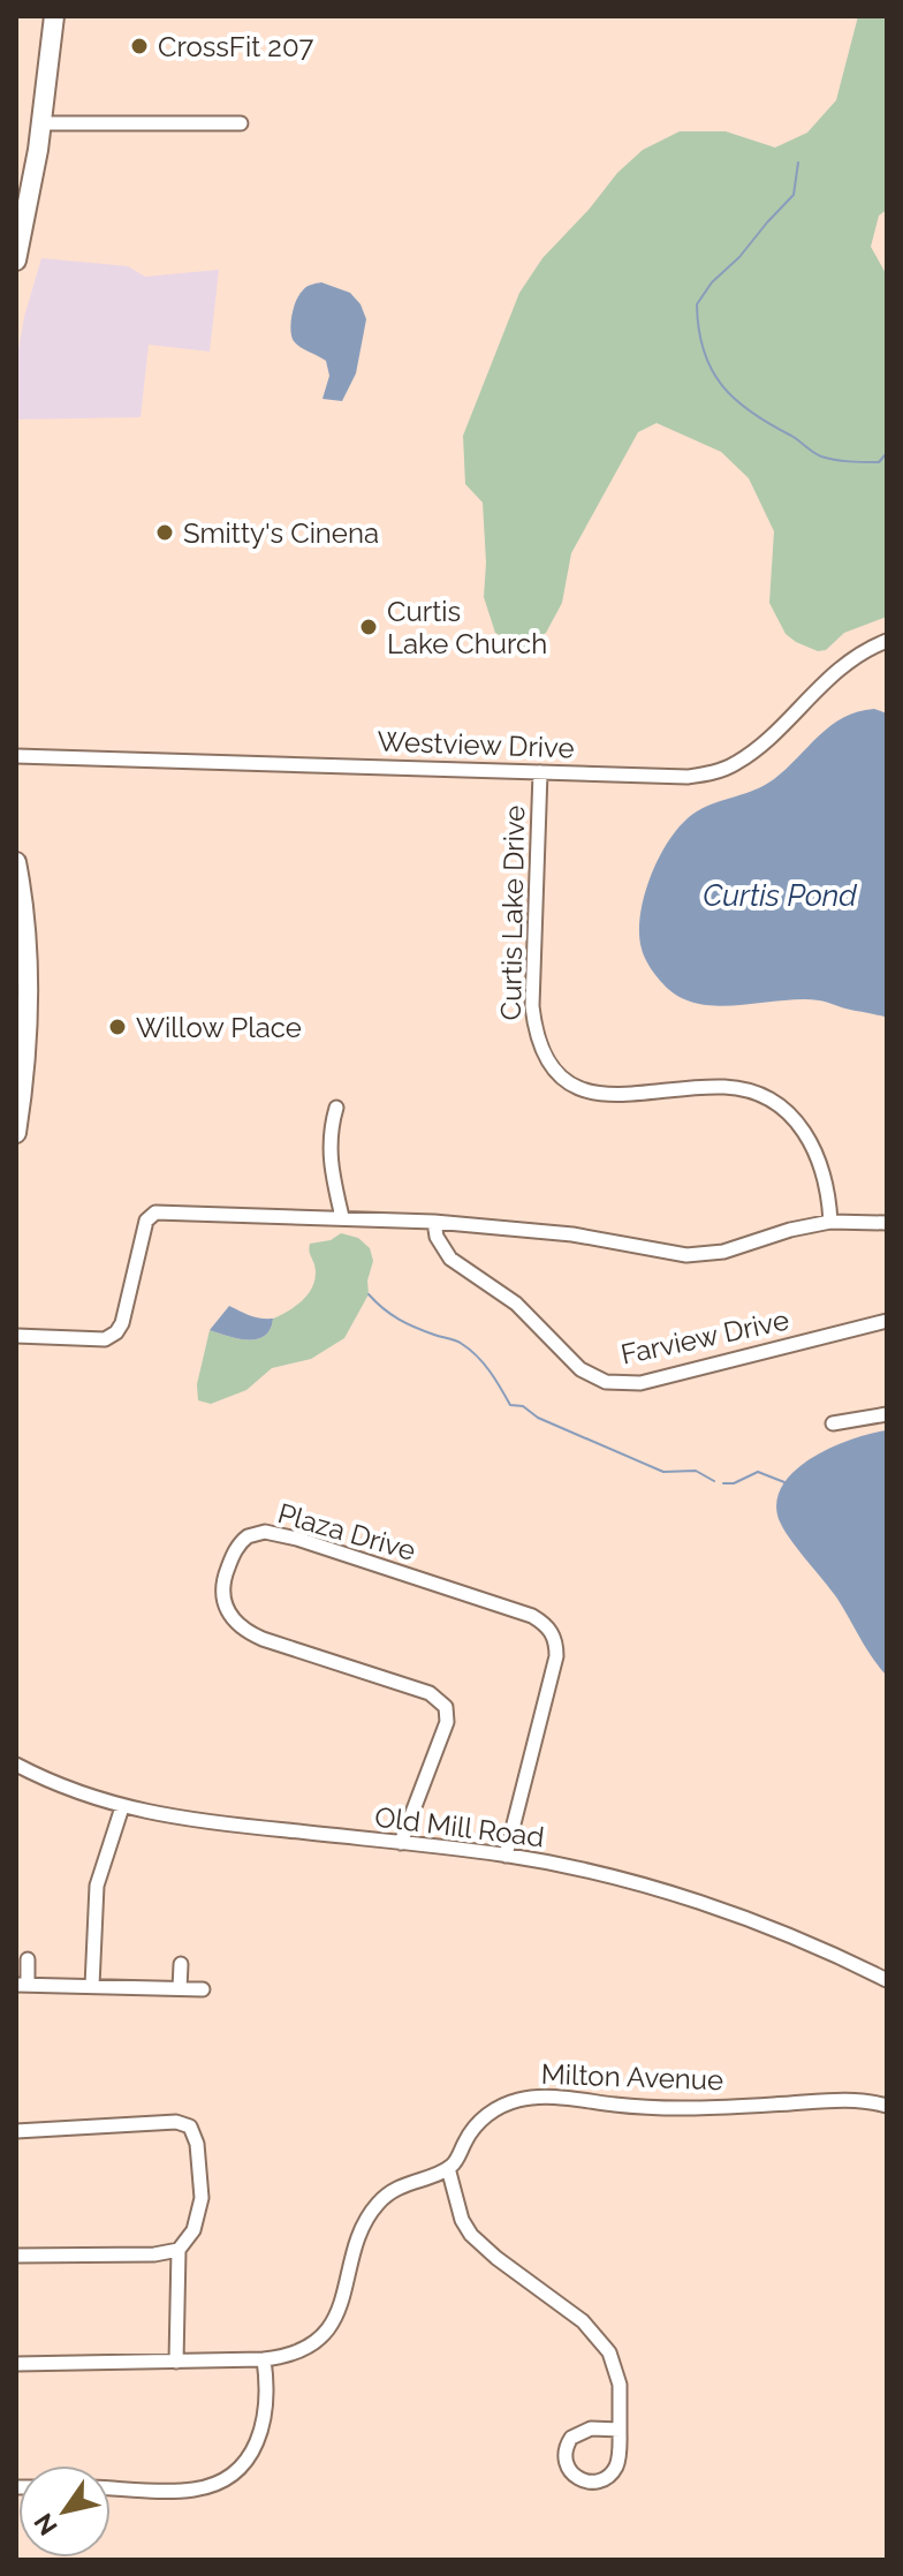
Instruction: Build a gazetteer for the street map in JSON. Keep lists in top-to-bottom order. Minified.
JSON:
{"streets":{"street":["Westview Drive","Curtis Lake Drive","Farview Drive","Plaza Drive","Old Mill Road","Milton Avenue"]},"crossings":[["Westview Drive","Curtis Lake Drive"],["Plaza Drive","Old Mill Road"]],"water":["Curtis Pond"],"places":["CrossFit 207","Smitty's Cinena","Curtis Lake Church","Willow Place"],"north":"bottom left"}
